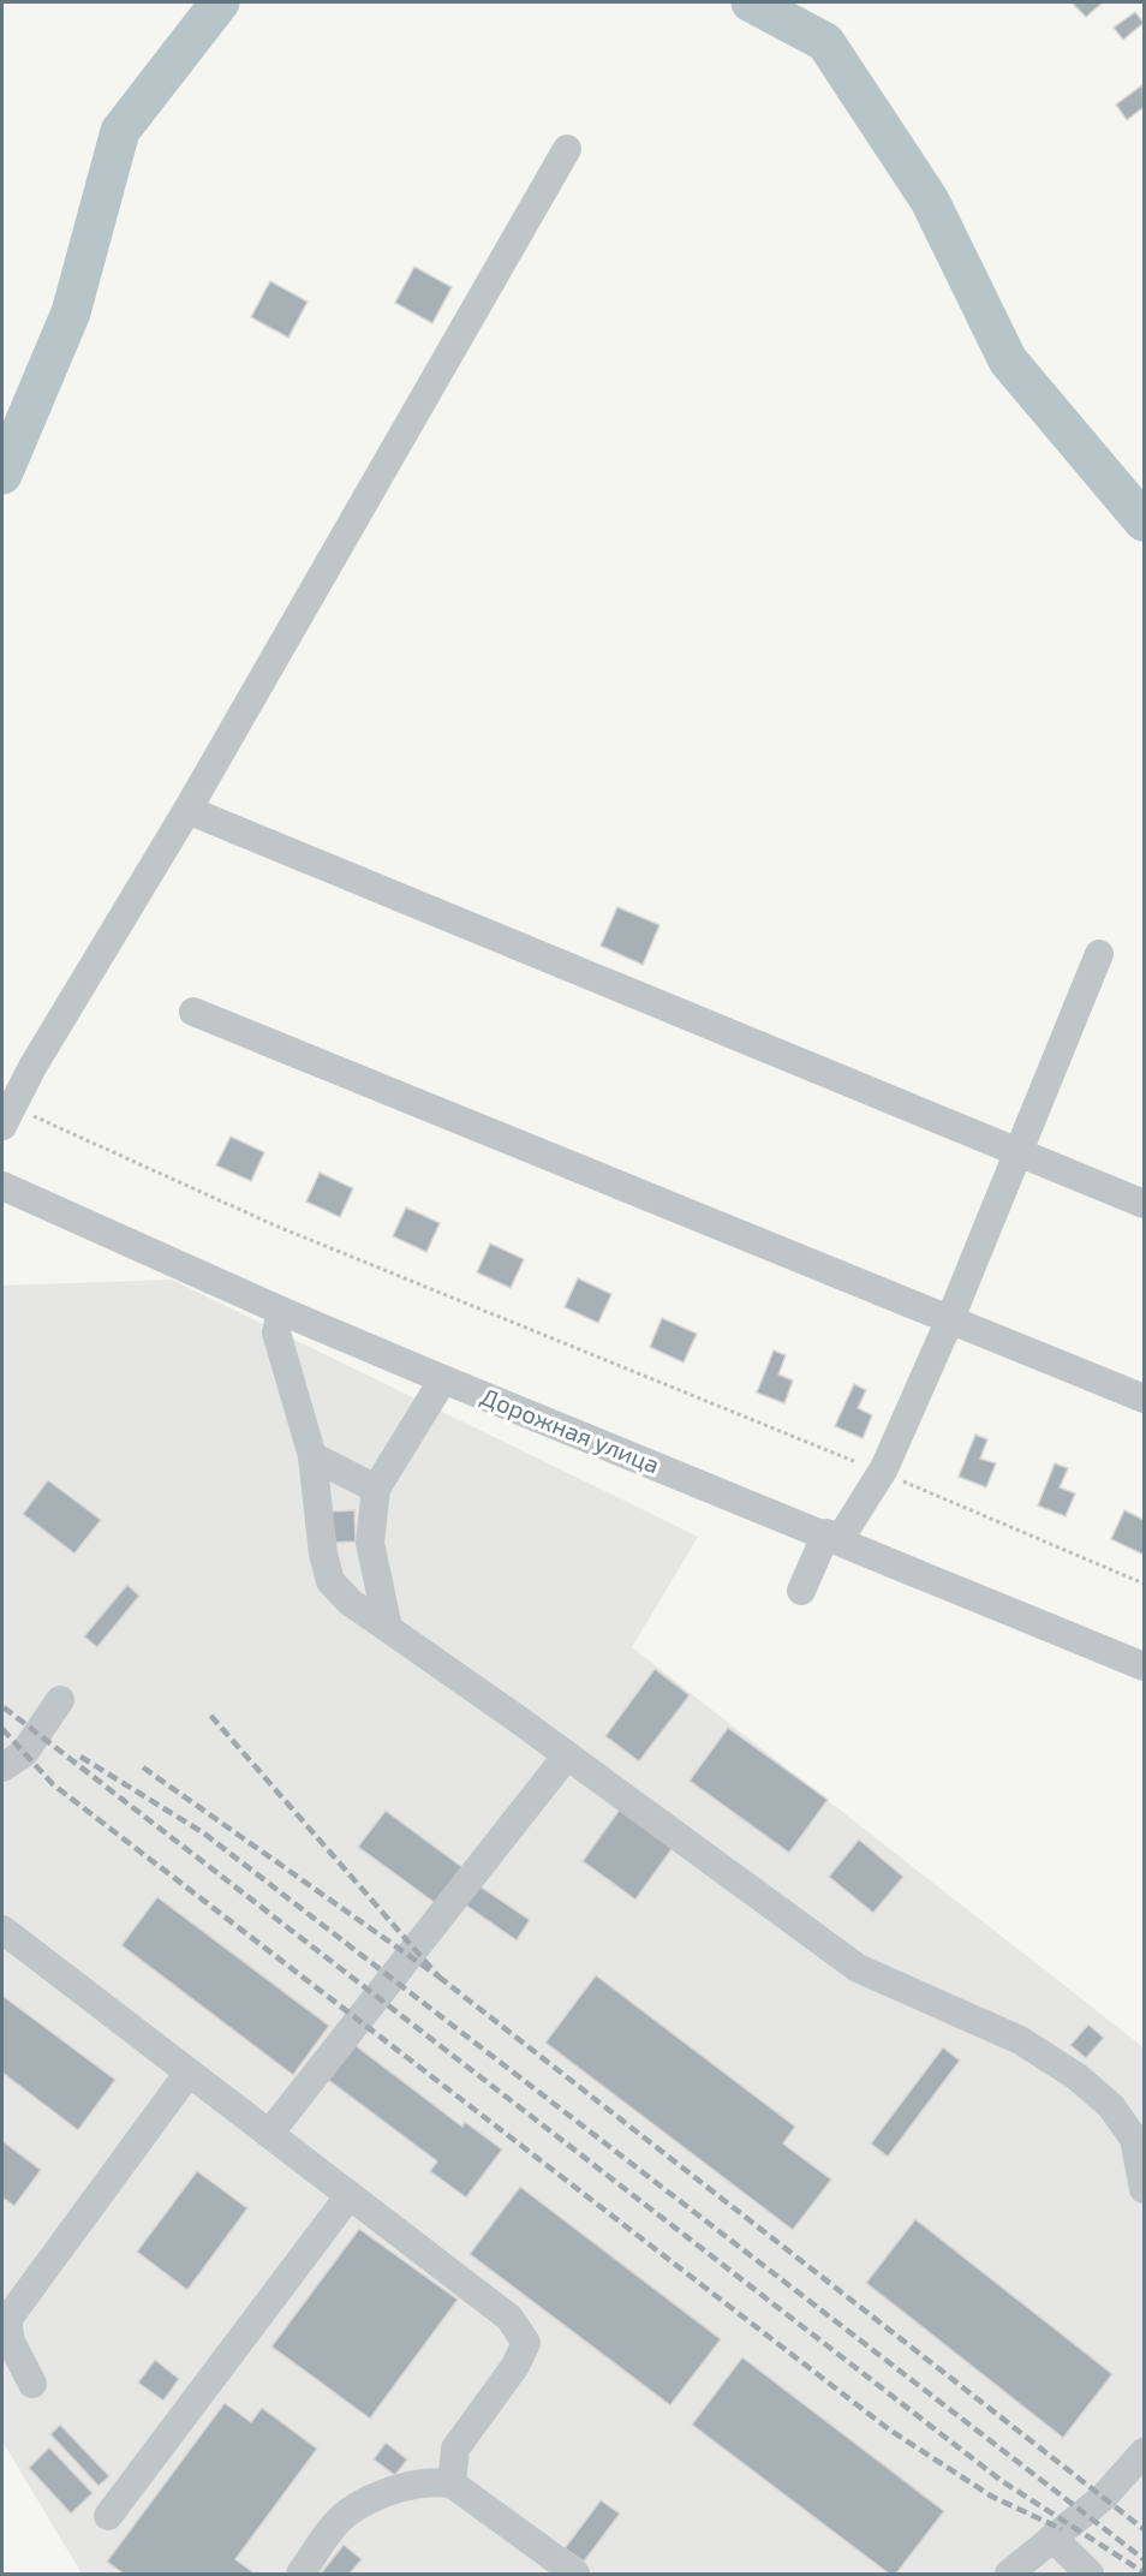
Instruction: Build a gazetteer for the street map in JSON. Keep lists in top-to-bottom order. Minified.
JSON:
{"streets":{"street":["Дорожная улица"]}}
